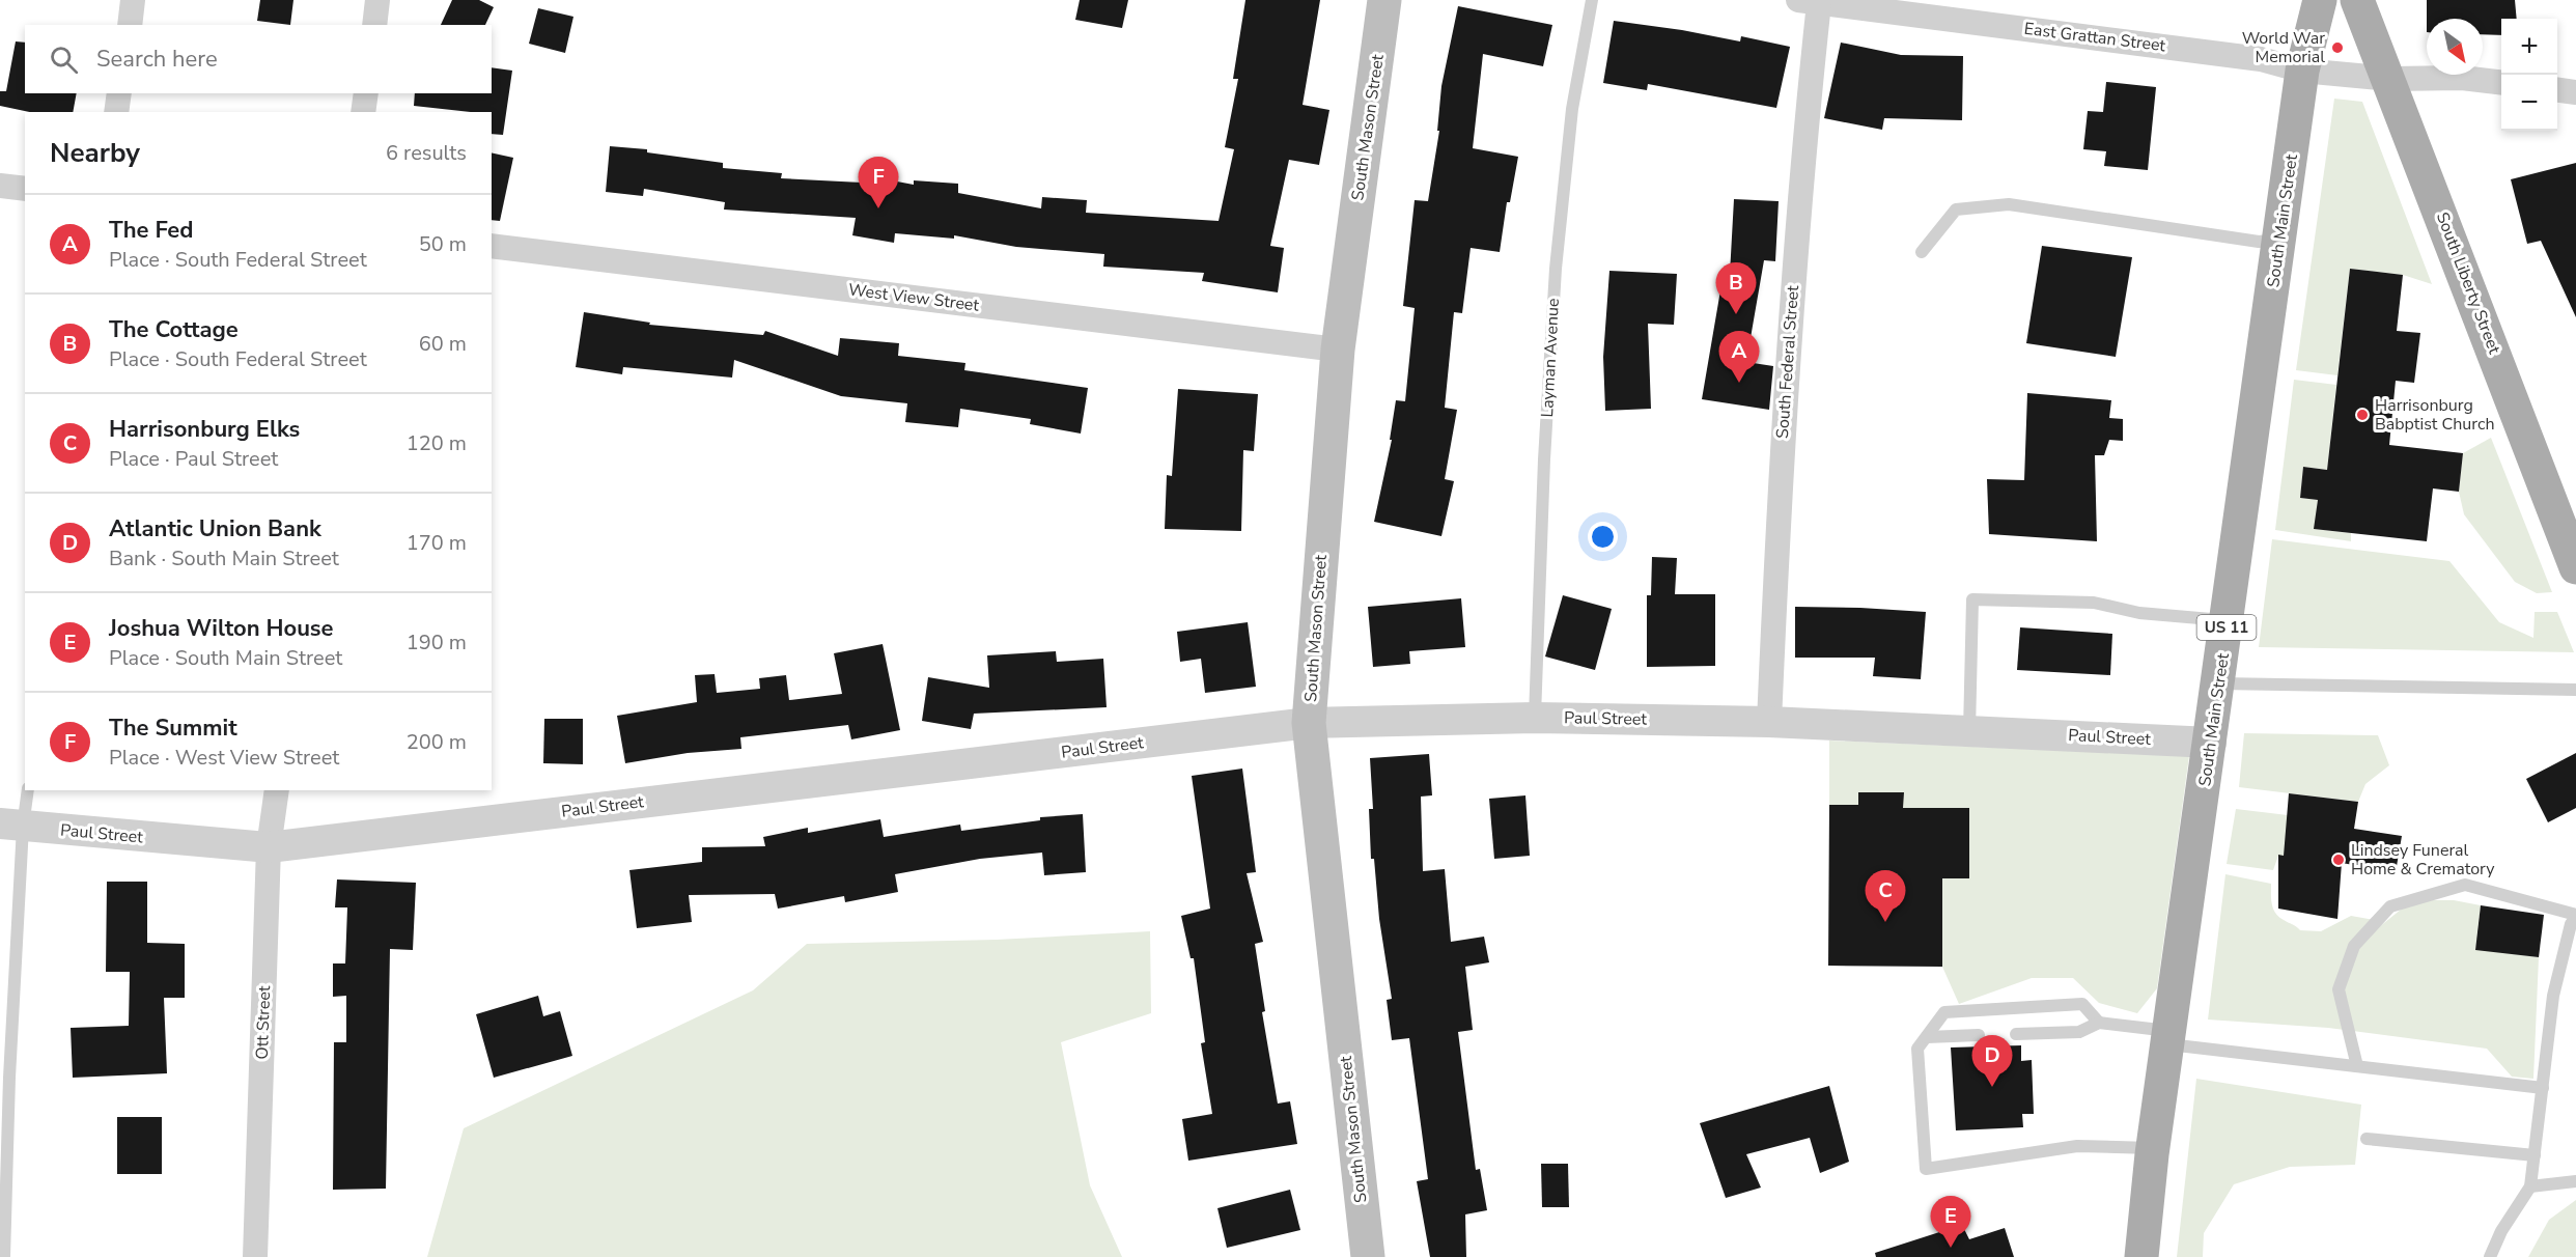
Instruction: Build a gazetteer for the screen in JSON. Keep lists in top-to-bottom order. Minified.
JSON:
{"streets":{"main road":["South Mason Street","South Main Street","South Liberty Street","US 11"],"street":["East Grattan Street","West View Street","South Federal Street","Paul Street","Ott Street"],"lane":["Layman Avenue"]},"crossings":[["East Grattan Street","South Main Street"],["East Grattan Street","South Liberty Street"],["East Grattan Street","South Federal Street"],["South Mason Street","West View Street"],["South Mason Street","Paul Street"],["South Main Street","Paul Street"],["Layman Avenue","Paul Street"],["South Federal Street","Paul Street"],["Paul Street","Ott Street"]],"places":["World War Memorial","Harrisonburg Babptist Church","Lindsey Funeral Home & Crematory"],"north":"bottom right","page":{"map_buttons":["+","−"],"search":"Search here","heading":["Nearby","6 results"],"pins":["F","B","A","C","D","E"],"list":[{"mark":"A","name":"The Fed","note":"Place · South Federal Street","value":"50 m"},{"mark":"B","name":"The Cottage","note":"Place · South Federal Street","value":"60 m"},{"mark":"C","name":"Harrisonburg Elks","note":"Place · Paul Street","value":"120 m"},{"mark":"D","name":"Atlantic Union Bank","note":"Bank · South Main Street","value":"170 m"},{"mark":"E","name":"Joshua Wilton House","note":"Place · South Main Street","value":"190 m"},{"mark":"F","name":"The Summit","note":"Place · West View Street","value":"200 m"}]}}
